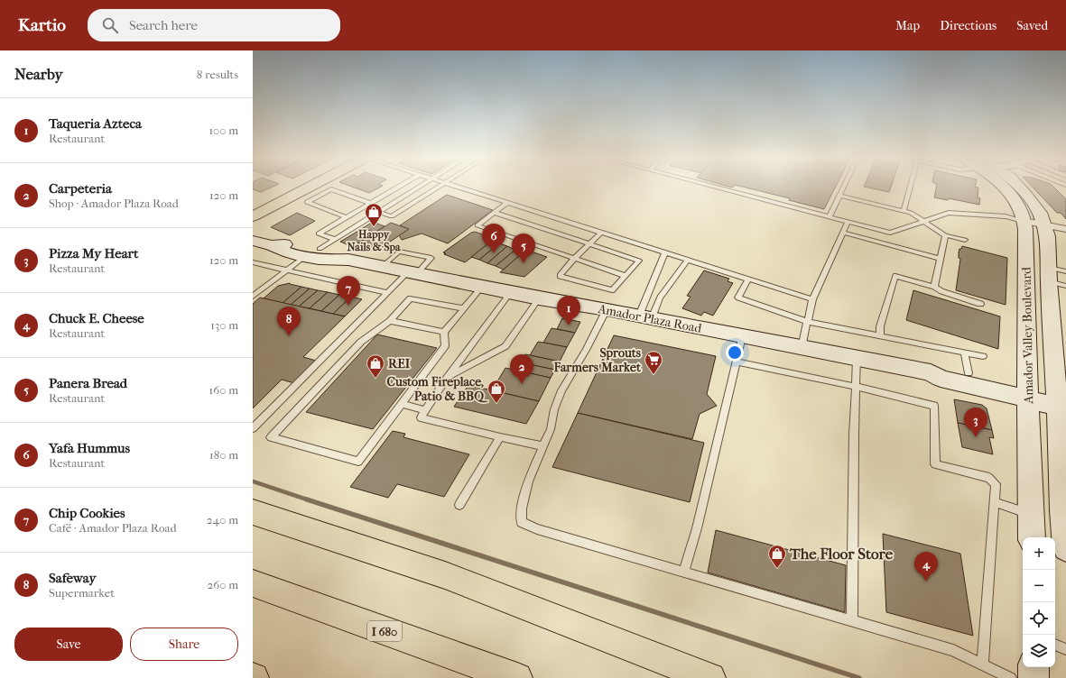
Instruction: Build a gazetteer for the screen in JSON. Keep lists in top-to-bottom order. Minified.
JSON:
{"streets":{"main road":["I 680"],"street":["Amador Plaza Road","Amador Valley Boulevard"]},"crossings":[["Amador Plaza Road","Amador Valley Boulevard"]],"places":{"shop":["Happy Nails & Spa","REI","Custom Fireplace, Patio & BBQ","The Floor Store"],"supermarket":["Sprouts Farmers Market"]},"page":{"header":"Kartio","search":"Search here","nav":["Map","Directions","Saved"],"heading":["Nearby","8 results"],"list":[{"mark":"1","name":"Taqueria Azteca","note":"Restaurant","value":"100 m"},{"mark":"2","name":"Carpeteria","note":"Shop · Amador Plaza Road","value":"120 m"},{"mark":"3","name":"Pizza My Heart","note":"Restaurant","value":"120 m"},{"mark":"4","name":"Chuck E. Cheese","note":"Restaurant","value":"130 m"},{"mark":"5","name":"Panera Bread","note":"Restaurant","value":"160 m"},{"mark":"6","name":"Yafa Hummus","note":"Restaurant","value":"180 m"},{"mark":"7","name":"Chip Cookies","note":"Café · Amador Plaza Road","value":"240 m"},{"mark":"8","name":"Safeway","note":"Supermarket","value":"260 m"}],"pins":["6","5","7","1","8","2","3","4"],"map_buttons":["+","−"],"buttons":["Save","Share"]}}
